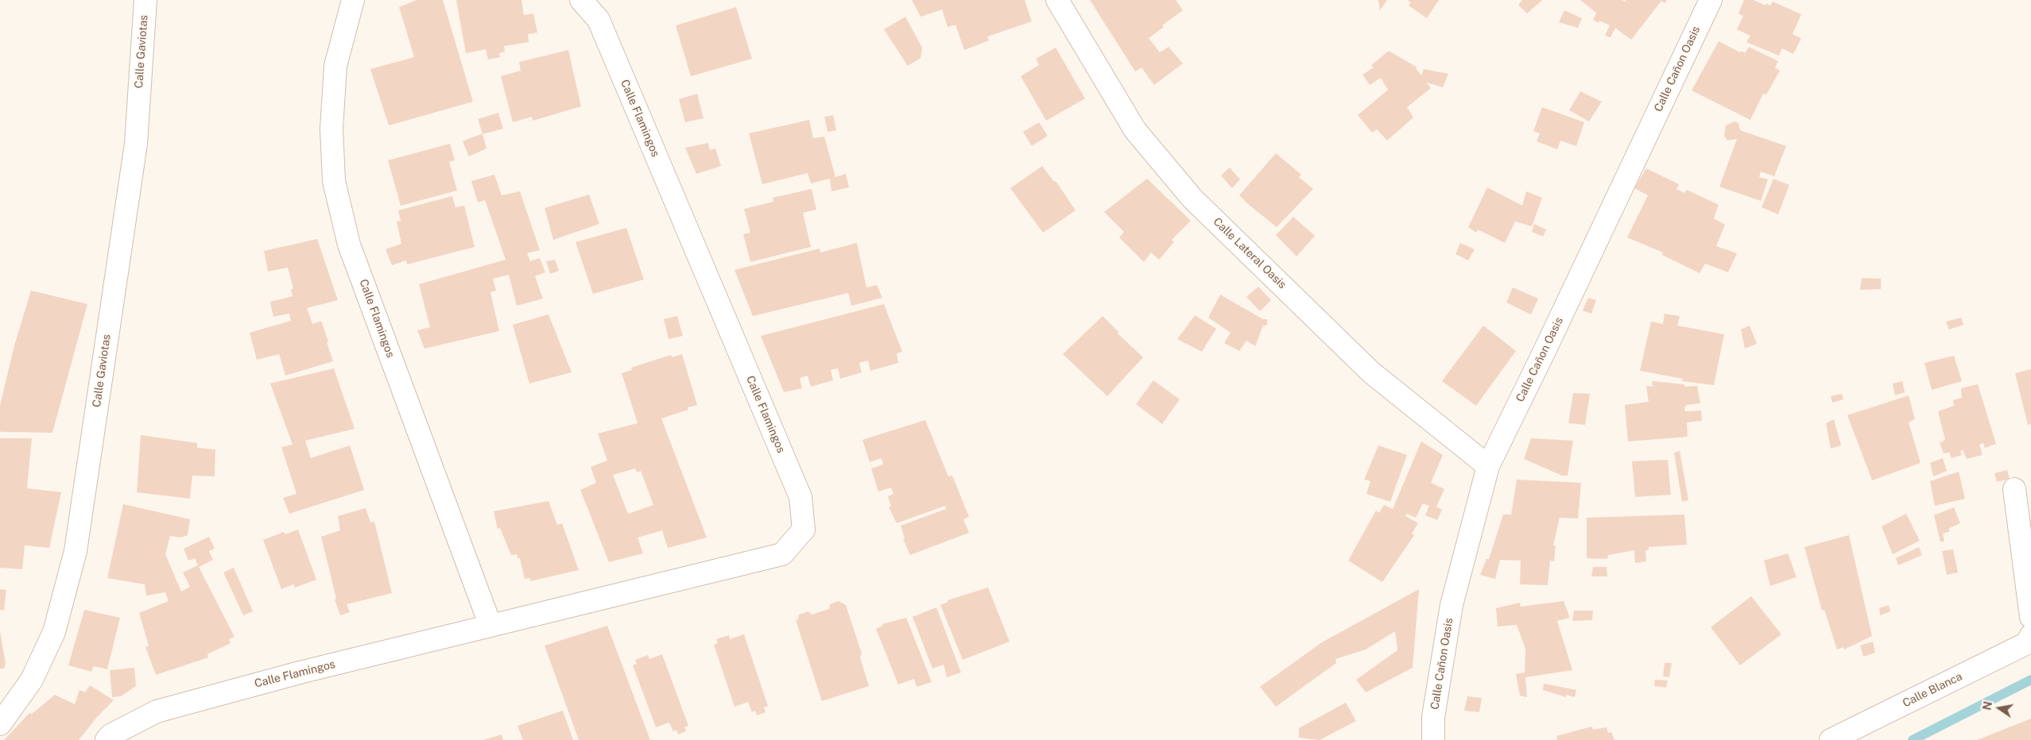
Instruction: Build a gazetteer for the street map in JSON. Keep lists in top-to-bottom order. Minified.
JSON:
{"streets":{"street":["Calle Gaviotas","Calle Cañon Oasis","Calle Flamingos","Calle Lateral Oasis","Calle Blanca"]},"crossings":[["Calle Cañon Oasis","Calle Lateral Oasis"]],"north":"left"}
